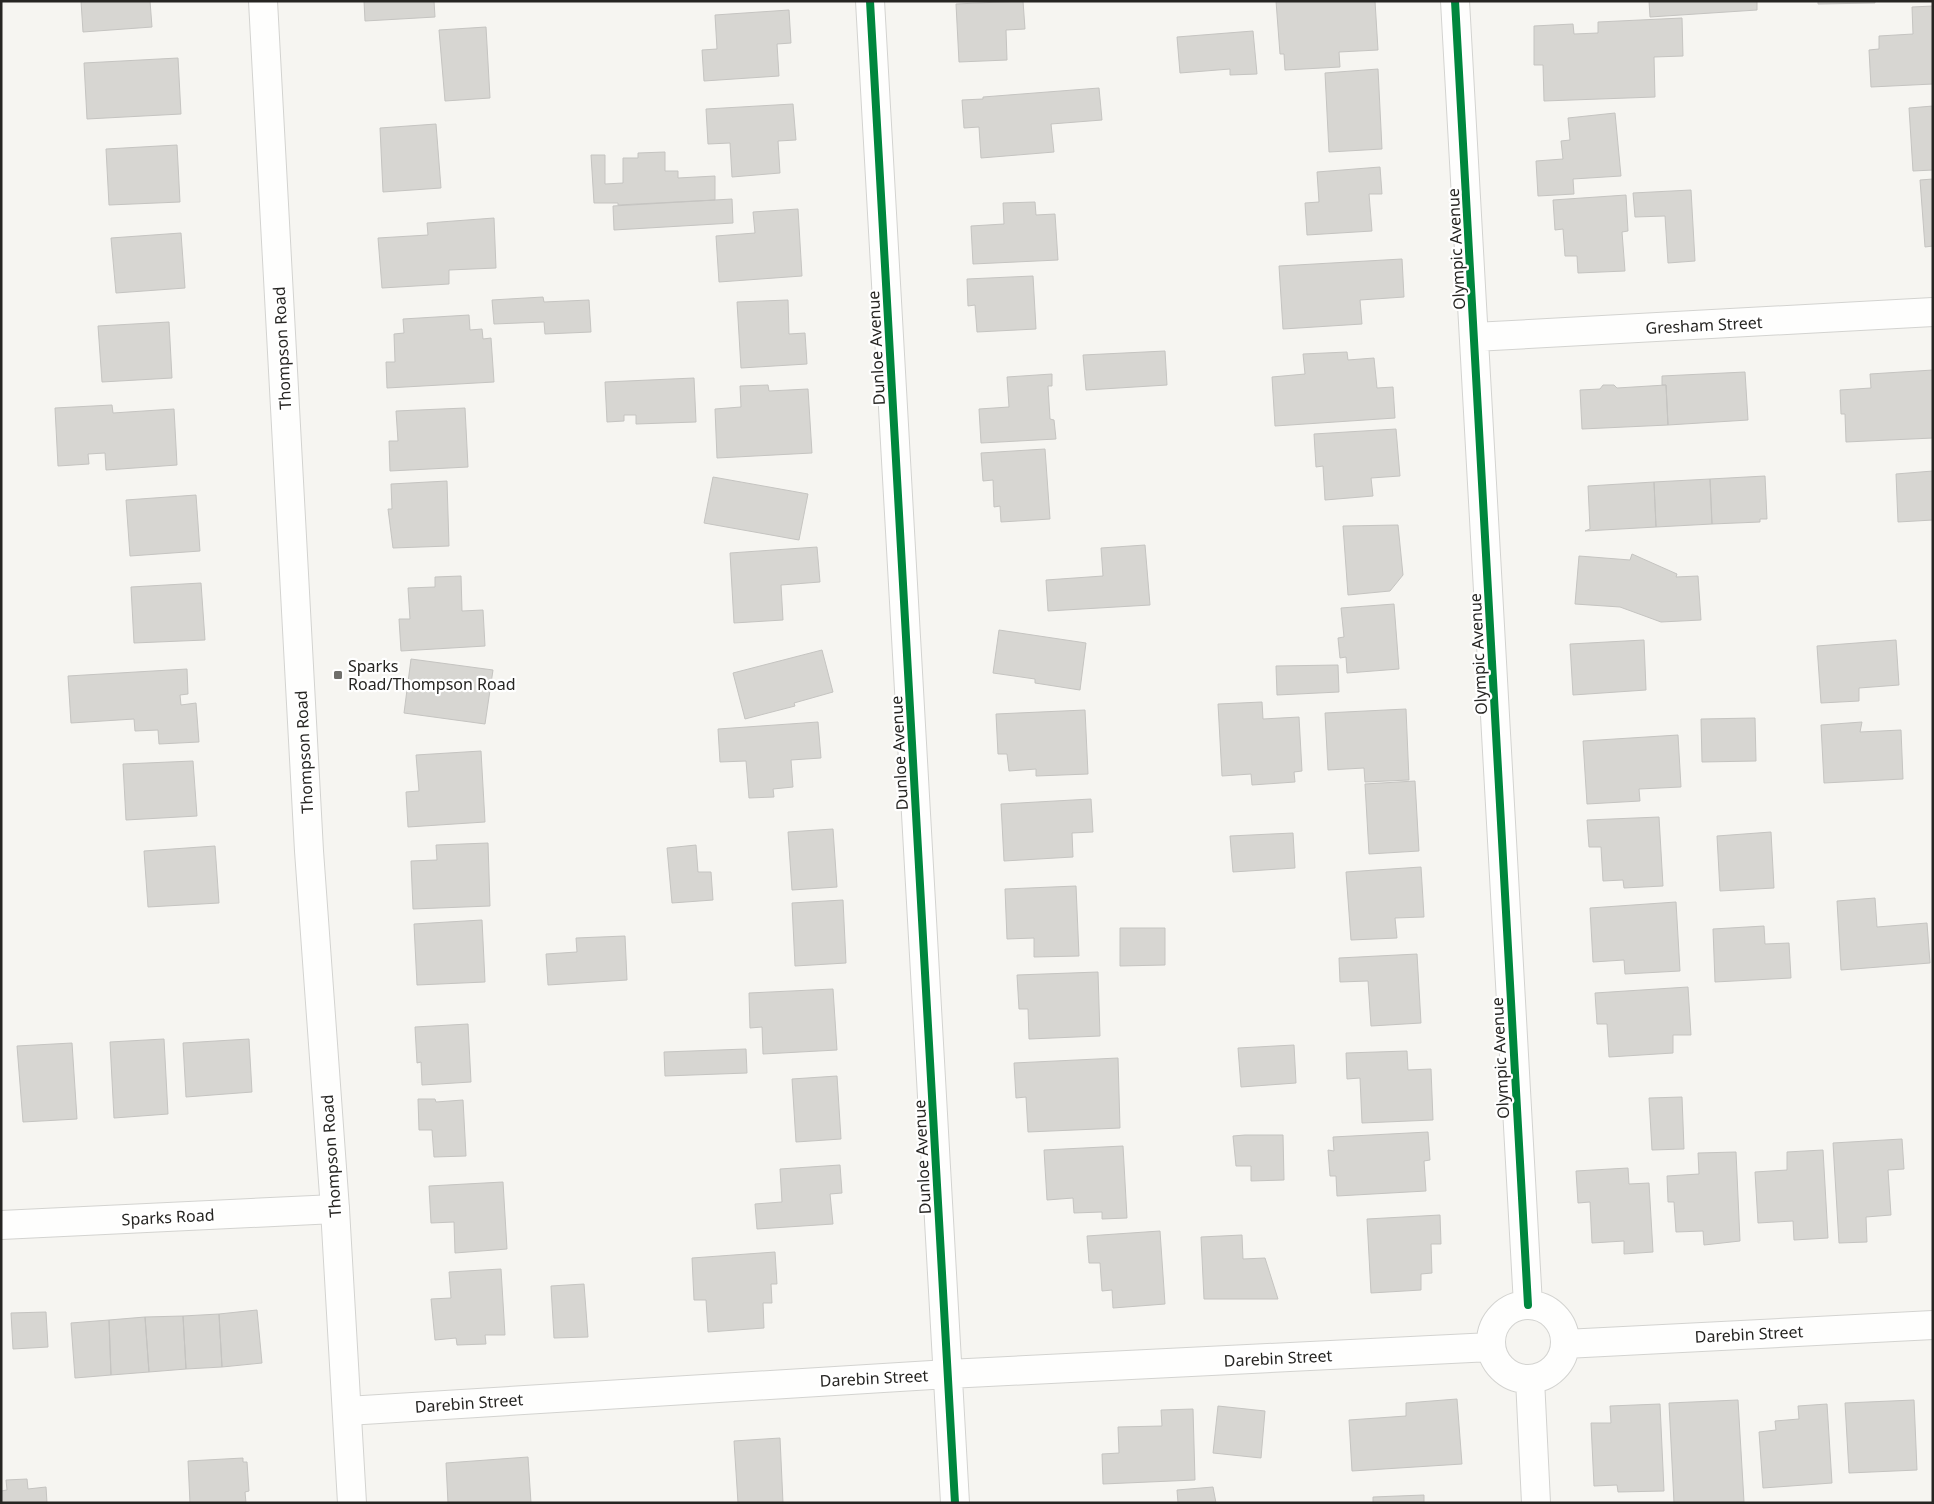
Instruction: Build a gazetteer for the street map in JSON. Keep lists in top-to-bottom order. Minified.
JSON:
{"streets":{"street":["Olympic Avenue","Gresham Street","Thompson Road","Dunloe Avenue","Sparks Road","Darebin Street"]},"crossings":[["Olympic Avenue","Gresham Street"],["Olympic Avenue","Darebin Street"],["Thompson Road","Sparks Road"],["Thompson Road","Darebin Street"],["Dunloe Avenue","Darebin Street"]],"places":{"transit":["Sparks Road/Thompson Road"]}}
